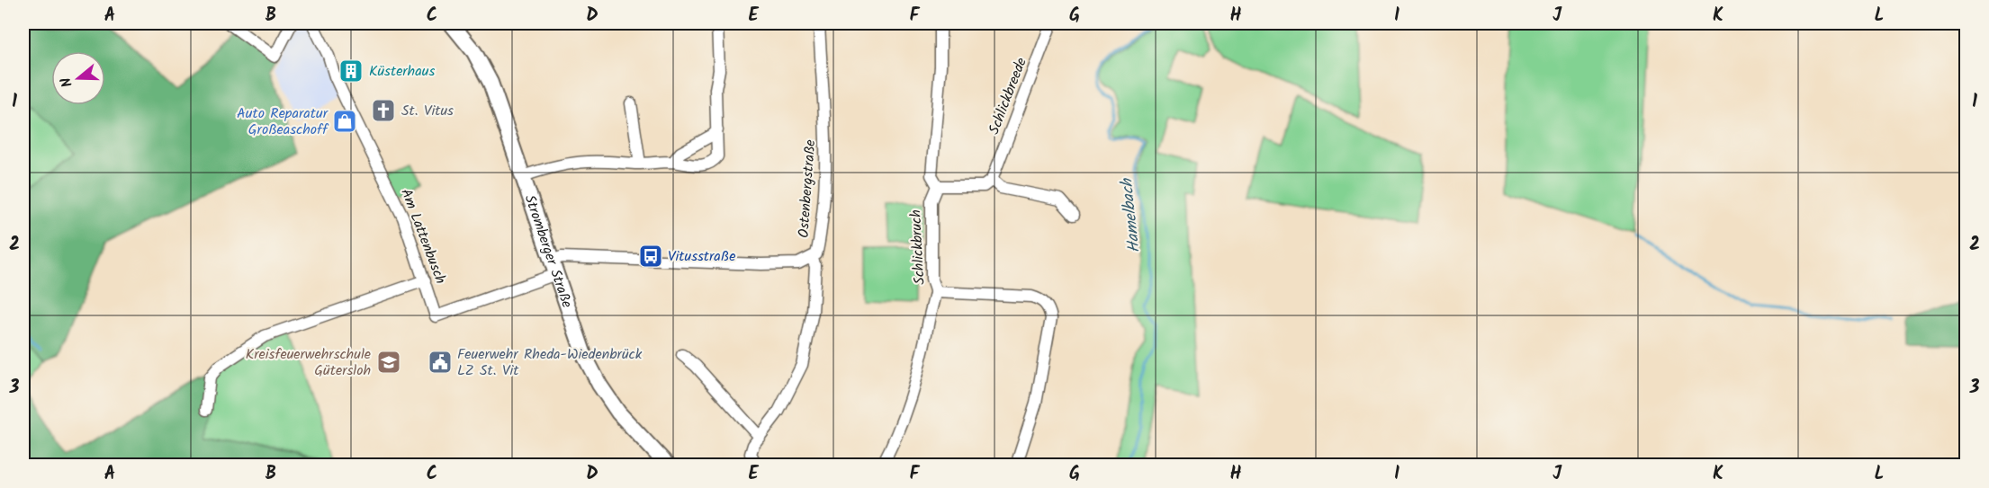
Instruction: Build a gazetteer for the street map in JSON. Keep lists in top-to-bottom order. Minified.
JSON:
{"streets":{"main road":["Stromberger Straße"],"street":["Schlickbreede","Ostenbergstraße","Am Lattenbusch","Schlickbruch"]},"crossings":[["Am Lattenbusch","Stromberger Straße"]],"water":["Hamelbach"],"places":{"building":["Küsterhaus"],"church":["St. Vitus"],"shop":["Auto Reparatur Großeaschoff"],"bus stop":["Vitusstraße"],"school or university":["Kreisfeuerwehrschule Gütersloh"],"public building":["Feuerwehr Rheda-Wiedenbrück LZ St. Vit"]},"north":"left","grid":{"columns":["A","B","C","D","E","F","G","H","I","J","K","L"],"rows":["1","2","3"]}}
